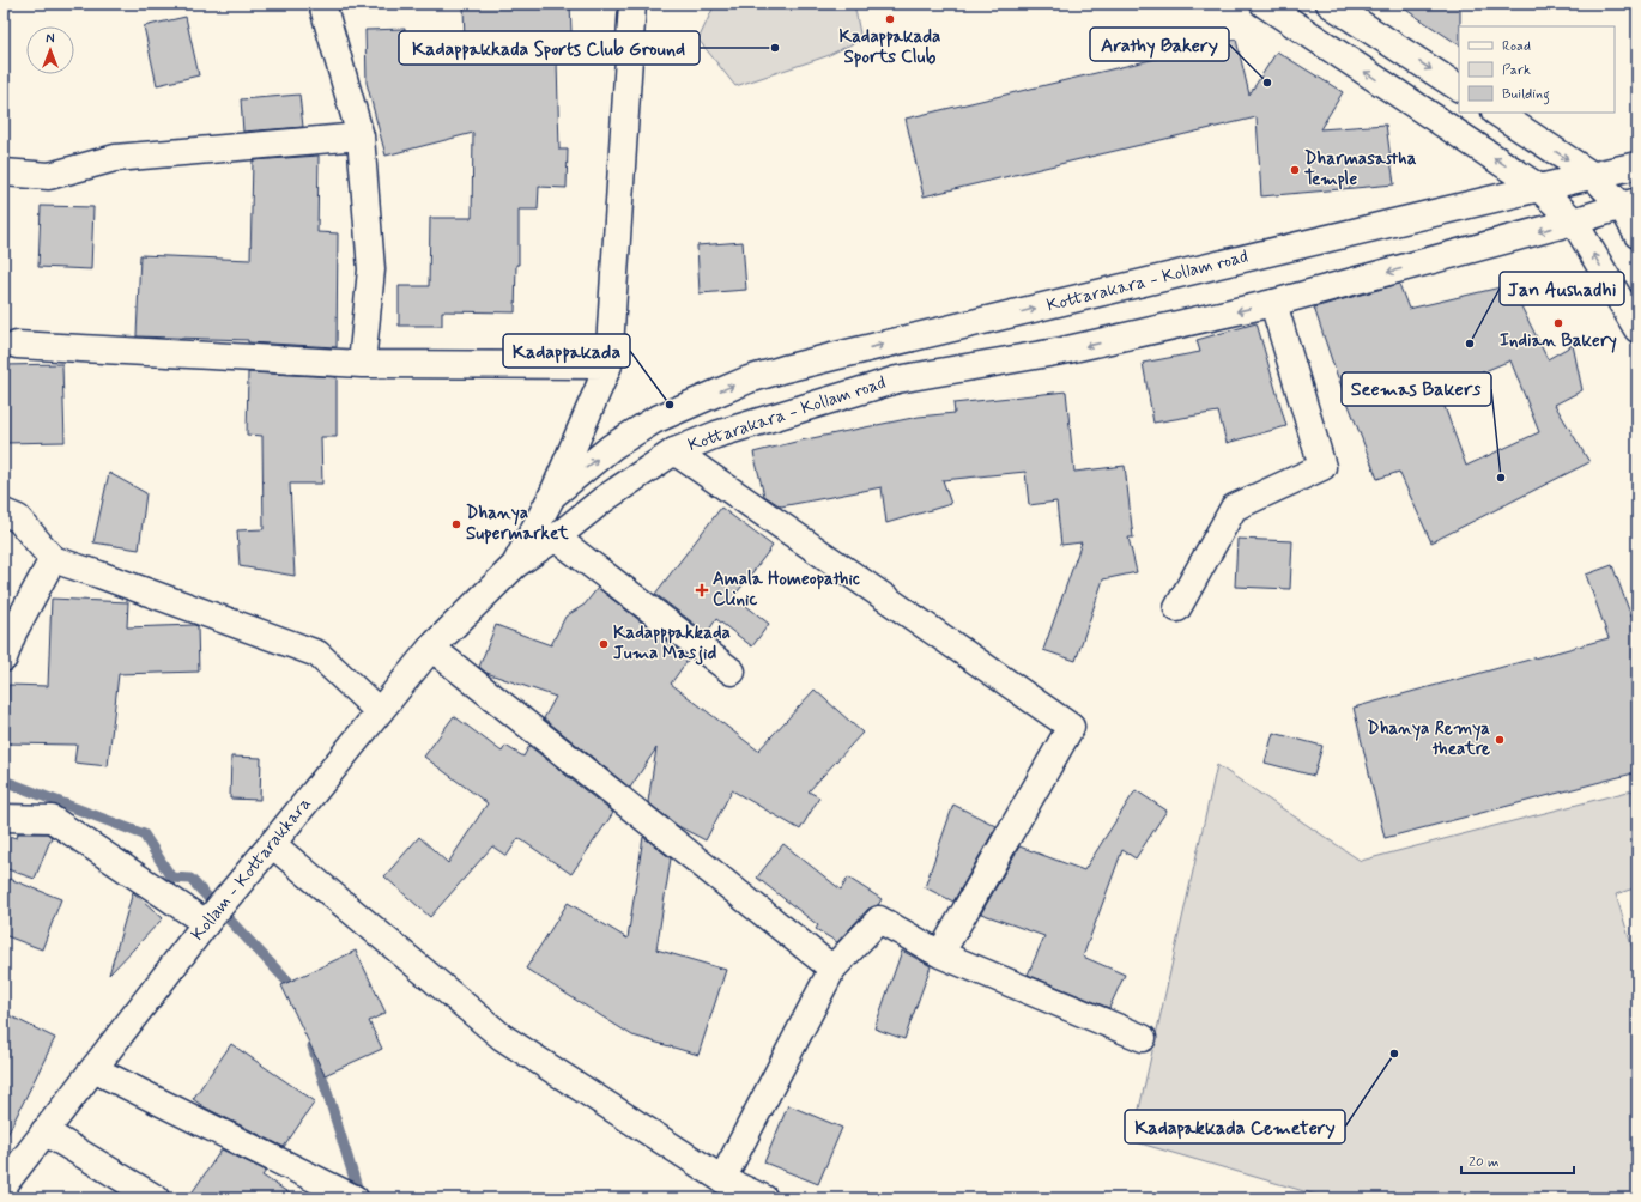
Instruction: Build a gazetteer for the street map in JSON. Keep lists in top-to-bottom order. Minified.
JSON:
{"streets":{"street":["Kottarakara - Kollam road","Kollam - Kottarakkara"]},"crossings":[["Kottarakara - Kollam road","Kollam - Kottarakkara"]],"places":{"other":["Kadappakada Sports Club","Kadappakkada Sports Club Ground","Arathy Bakery","Dharmasastha Temple","Indian Bakery","Jan Aushadhi","Kadappakada","Seemas Bakers","Dhanya Supermarket","Kadapppakkada Juma Masjid","Dhanya Remya theatre","Kadapakkada Cemetery"],"health":["Amala Homeopathic Clinic"]},"legend":["Road","Park","Building"],"scale_bar":"20 m","north":"top"}
